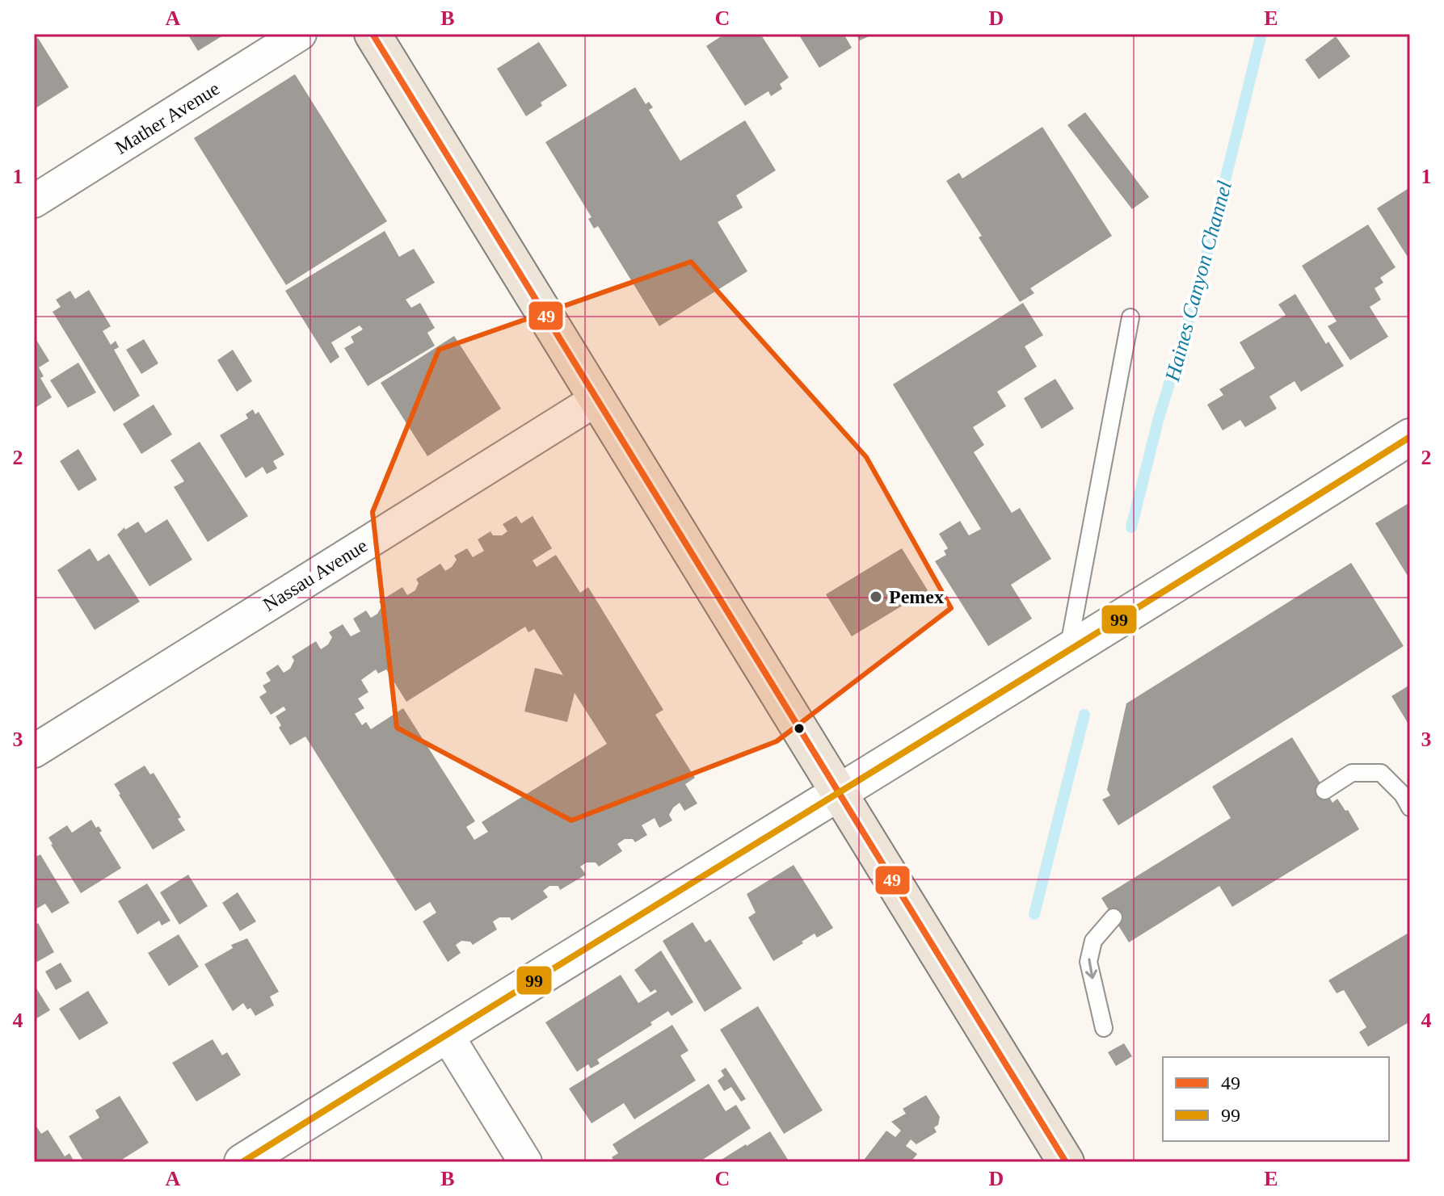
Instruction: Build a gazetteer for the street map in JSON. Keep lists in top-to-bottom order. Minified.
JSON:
{"streets":{"street":["Mather Avenue","Nassau Avenue"]},"water":["Haines Canyon Channel"],"places":["Pemex"],"lines":["transit line 49","transit line 99"],"legend":["49","99"],"grid":{"columns":["A","B","C","D","E"],"rows":["1","2","3","4"]}}
